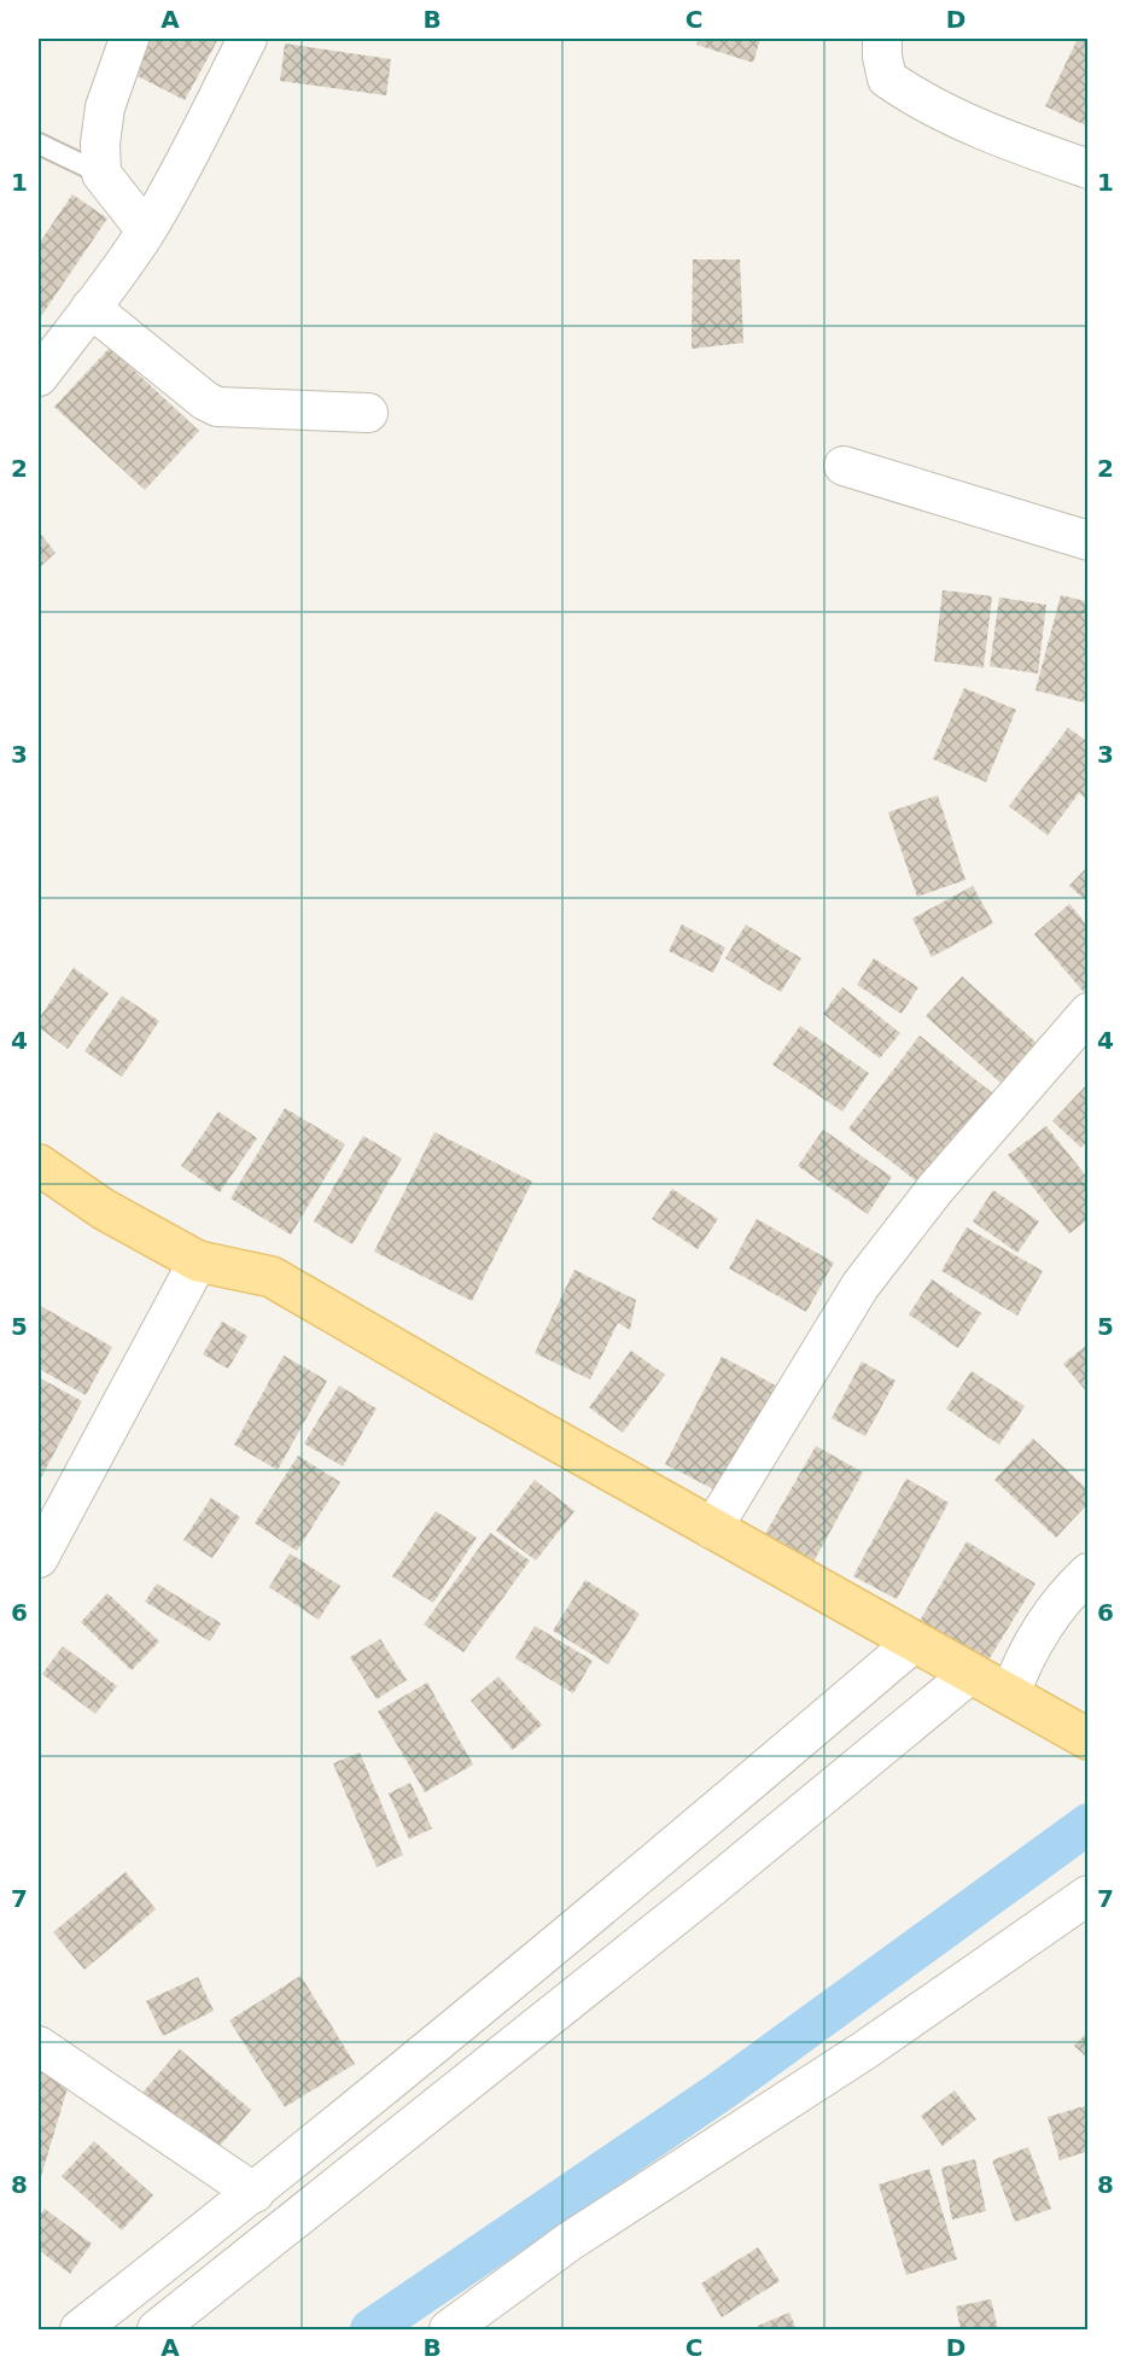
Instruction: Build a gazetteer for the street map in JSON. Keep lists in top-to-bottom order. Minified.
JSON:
{"grid":{"columns":["A","B","C","D"],"rows":["1","2","3","4","5","6","7","8"]}}
